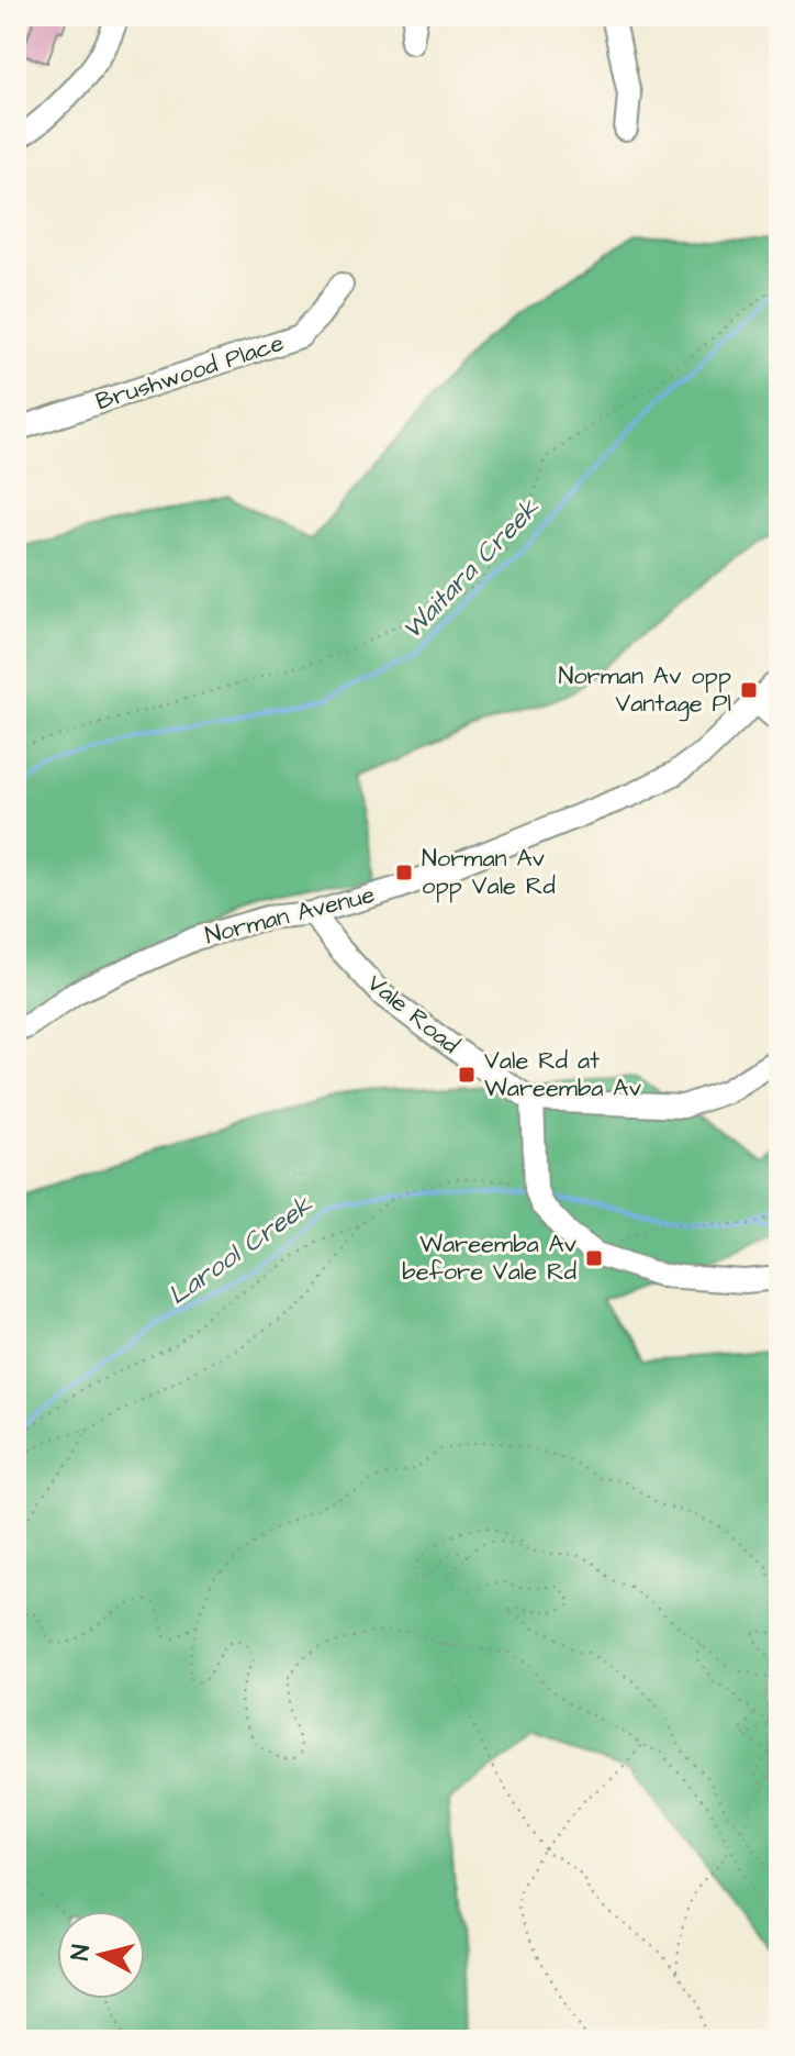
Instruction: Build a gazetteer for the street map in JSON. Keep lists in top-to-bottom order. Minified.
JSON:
{"streets":{"street":["Brushwood Place","Norman Avenue","Vale Road"]},"crossings":[["Norman Avenue","Vale Road"]],"water":["Waitara Creek","Larool Creek"],"places":{"transit":["Norman Av opp Vantage Pl","Norman Av opp Vale Rd","Vale Rd at Wareemba Av","Wareemba Av before Vale Rd"]},"north":"left"}
